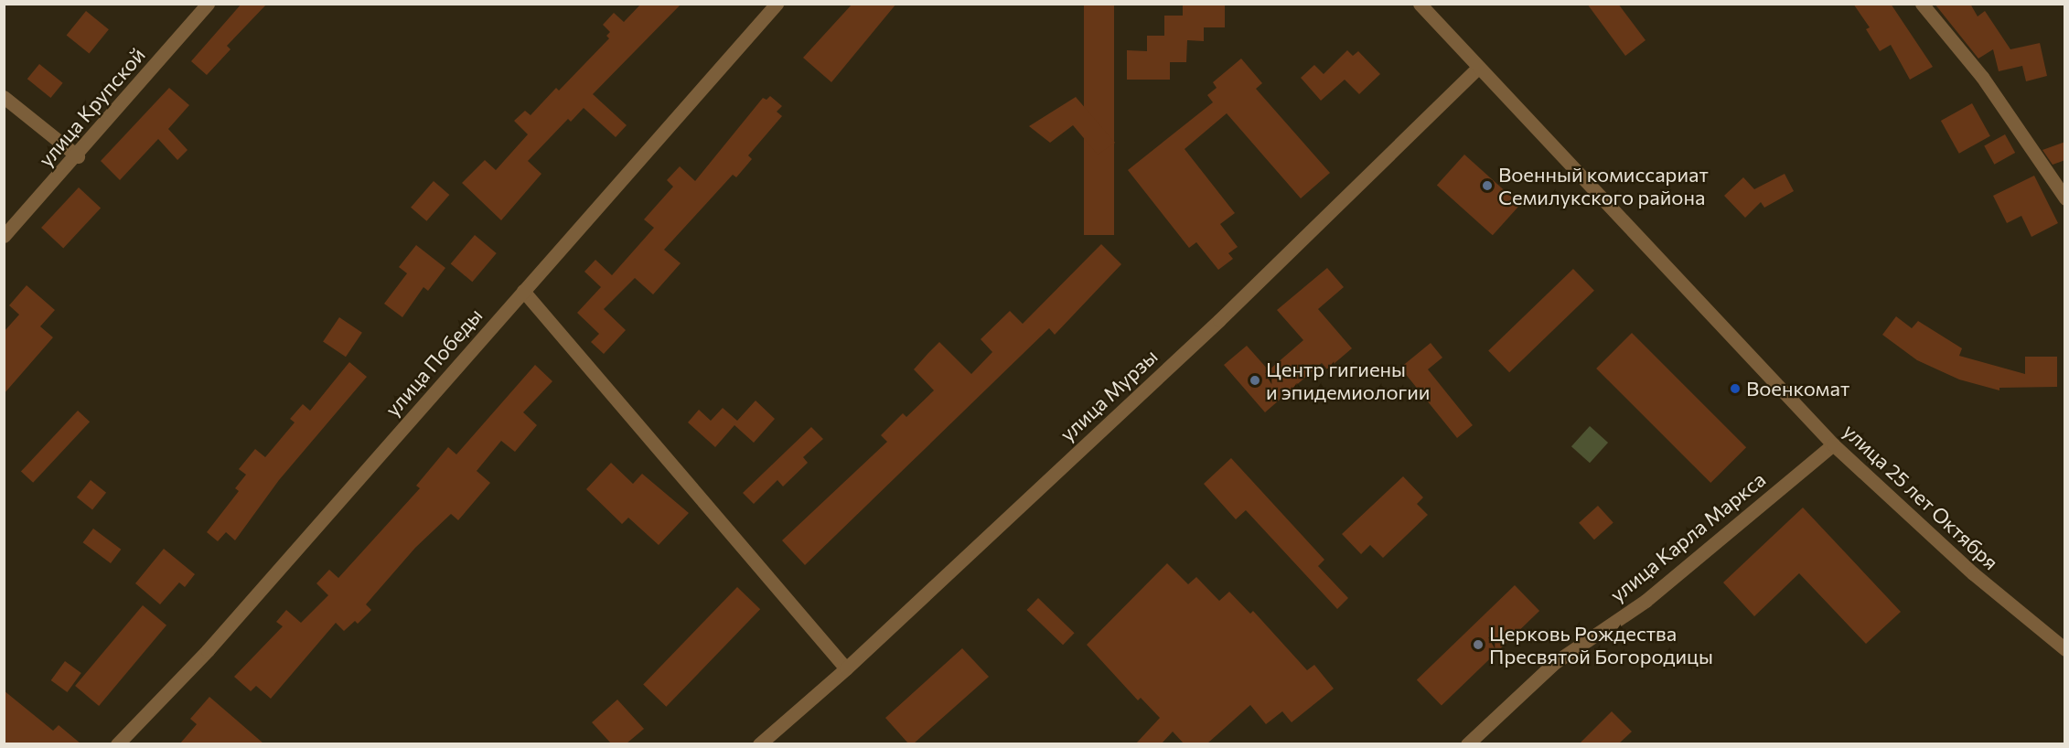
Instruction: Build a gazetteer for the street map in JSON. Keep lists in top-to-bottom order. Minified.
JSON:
{"streets":{"street":["улица Крупской","улица Победы","улица Мурзы","улица 25 лет Октября","улица Карла Маркса"]},"crossings":[["улица Мурзы","улица 25 лет Октября"],["улица 25 лет Октября","улица Карла Маркса"]],"places":["Военный комиссариат Семилукского района","Центр гигиены и эпидемиологии","Военкомат","Церковь Рождества Пресвятой Богородицы"]}
